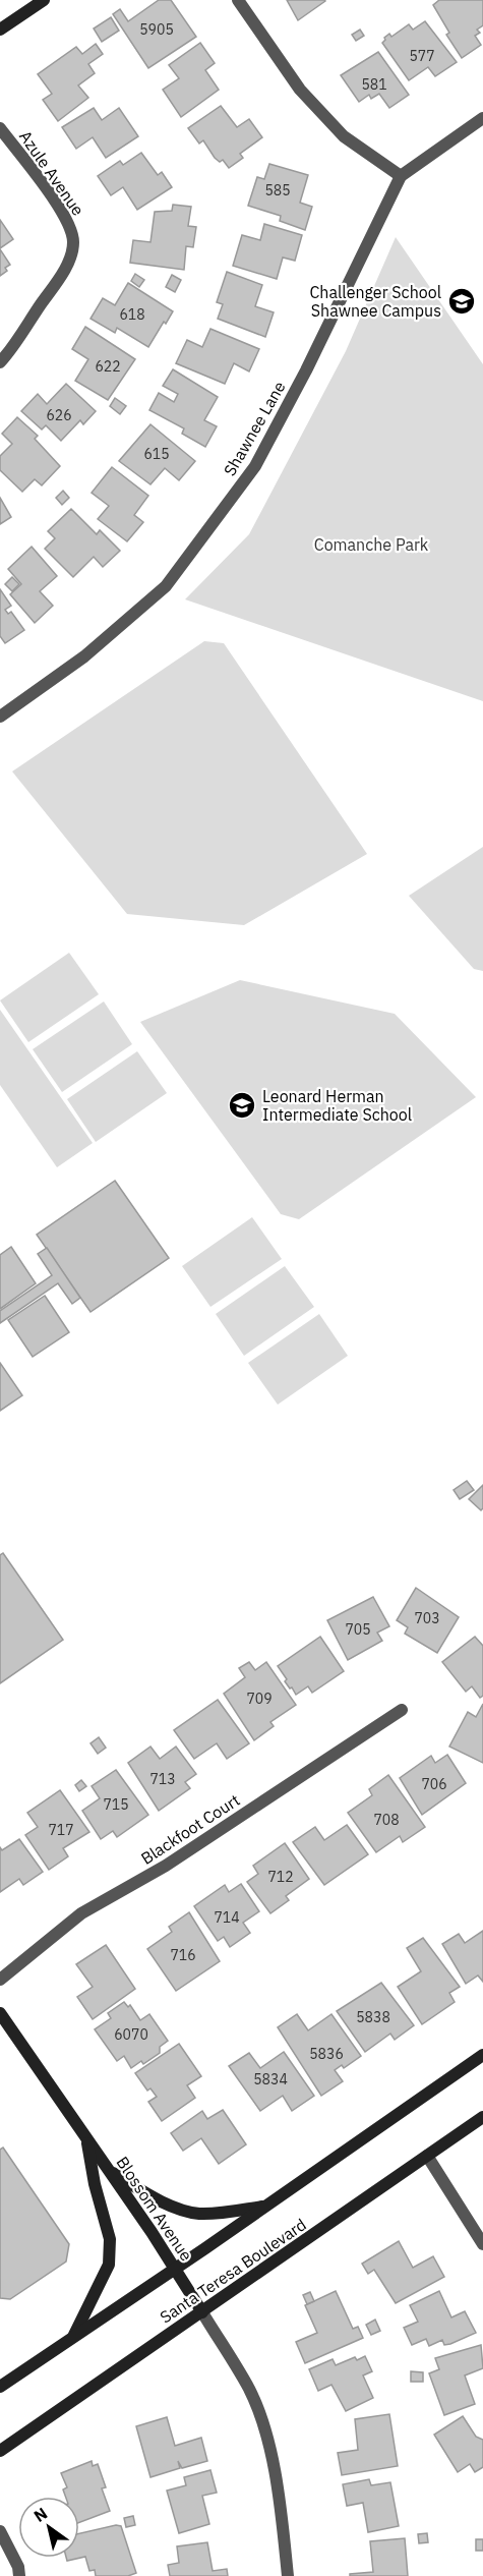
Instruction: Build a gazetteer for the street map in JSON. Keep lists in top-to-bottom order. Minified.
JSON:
{"streets":{"main road":["Blossom Avenue","Santa Teresa Boulevard"],"street":["Azule Avenue","Shawnee Lane","Blackfoot Court"]},"crossings":[["Blossom Avenue","Santa Teresa Boulevard"]],"parks":["Comanche Park"],"places":{"school or university":["Challenger School Shawnee Campus","Leonard Herman Intermediate School"]},"house_numbers":["5905","577","581","585","618","622","626","615","703","705","709","713","706","715","708","717","712","714","716","5838","6070","5836","5834"],"north":"top left"}
